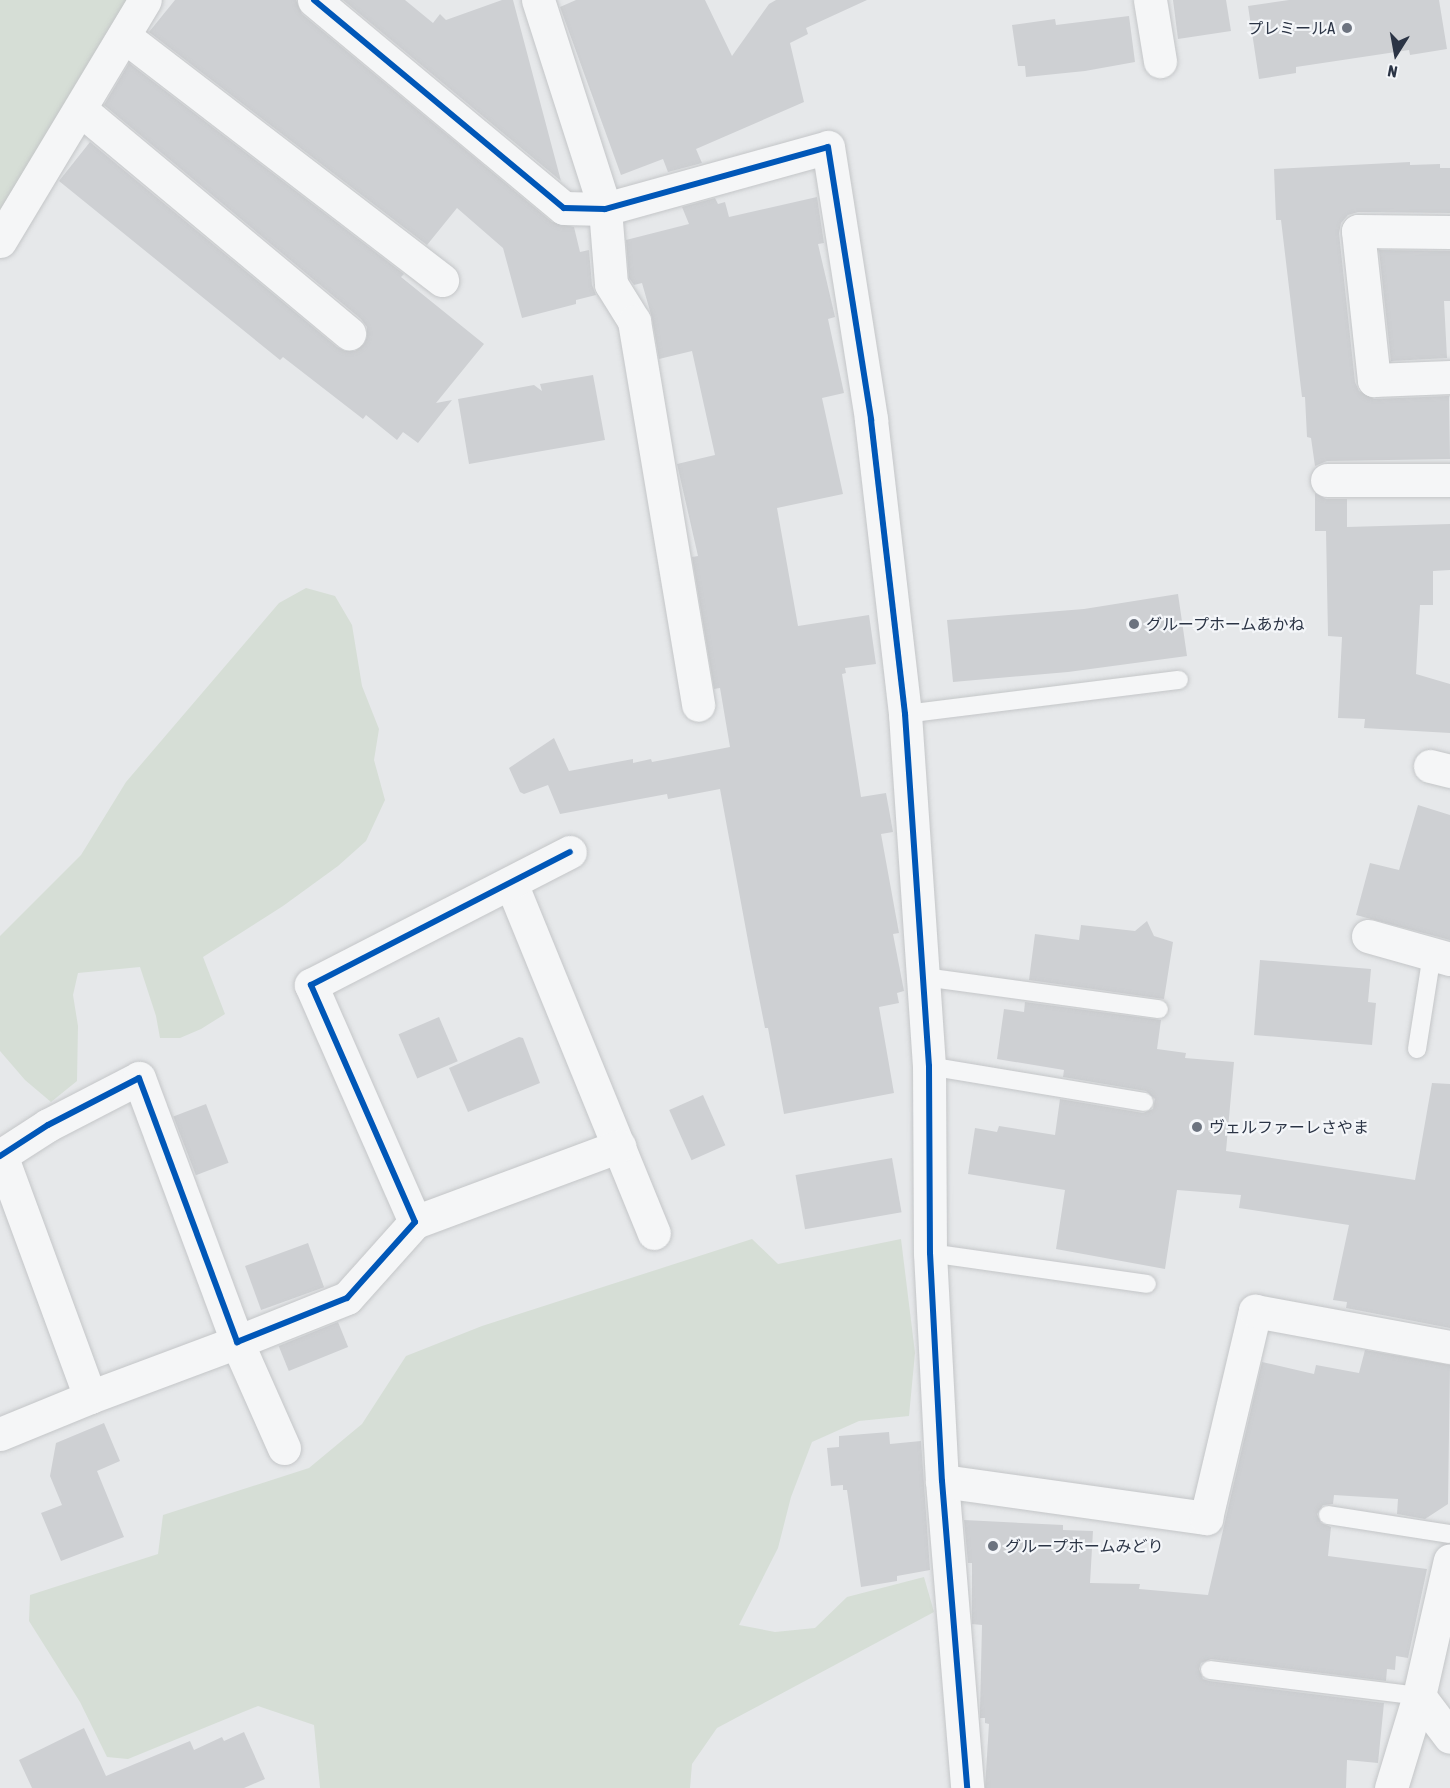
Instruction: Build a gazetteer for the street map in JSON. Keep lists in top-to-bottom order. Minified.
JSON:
{"places":["プレミールA","グループホームあかね","ヴェルファーレさやま","グループホームみどり"],"north":"bottom"}
